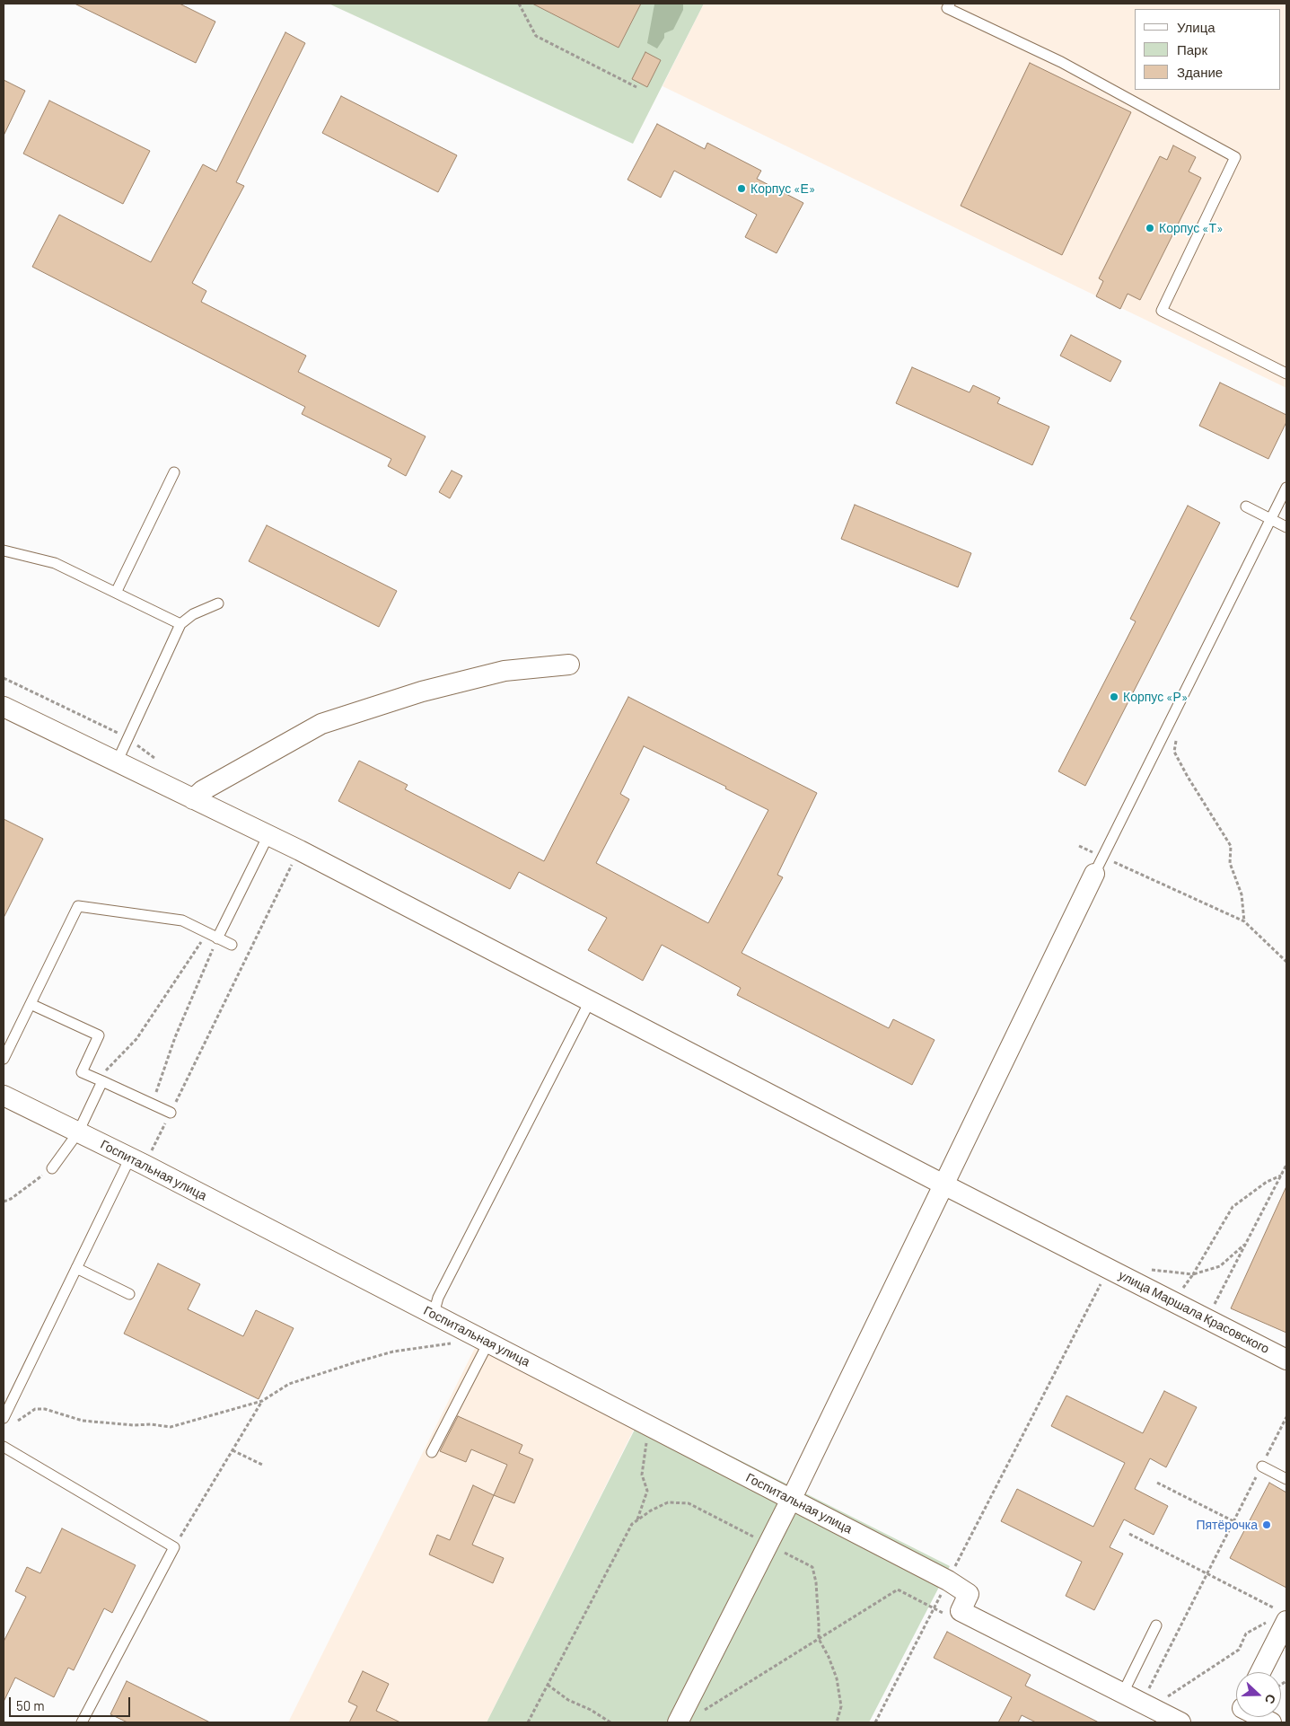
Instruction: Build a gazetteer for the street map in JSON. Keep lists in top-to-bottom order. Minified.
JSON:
{"streets":{"street":["Госпитальная улица","улица Маршала Красовского"]},"places":["Корпус «Е»","Корпус «Т»","Корпус «Р»","Пятёрочка"],"legend":["Улица","Парк","Здание"],"scale_bar":"50 m","north":"right"}
